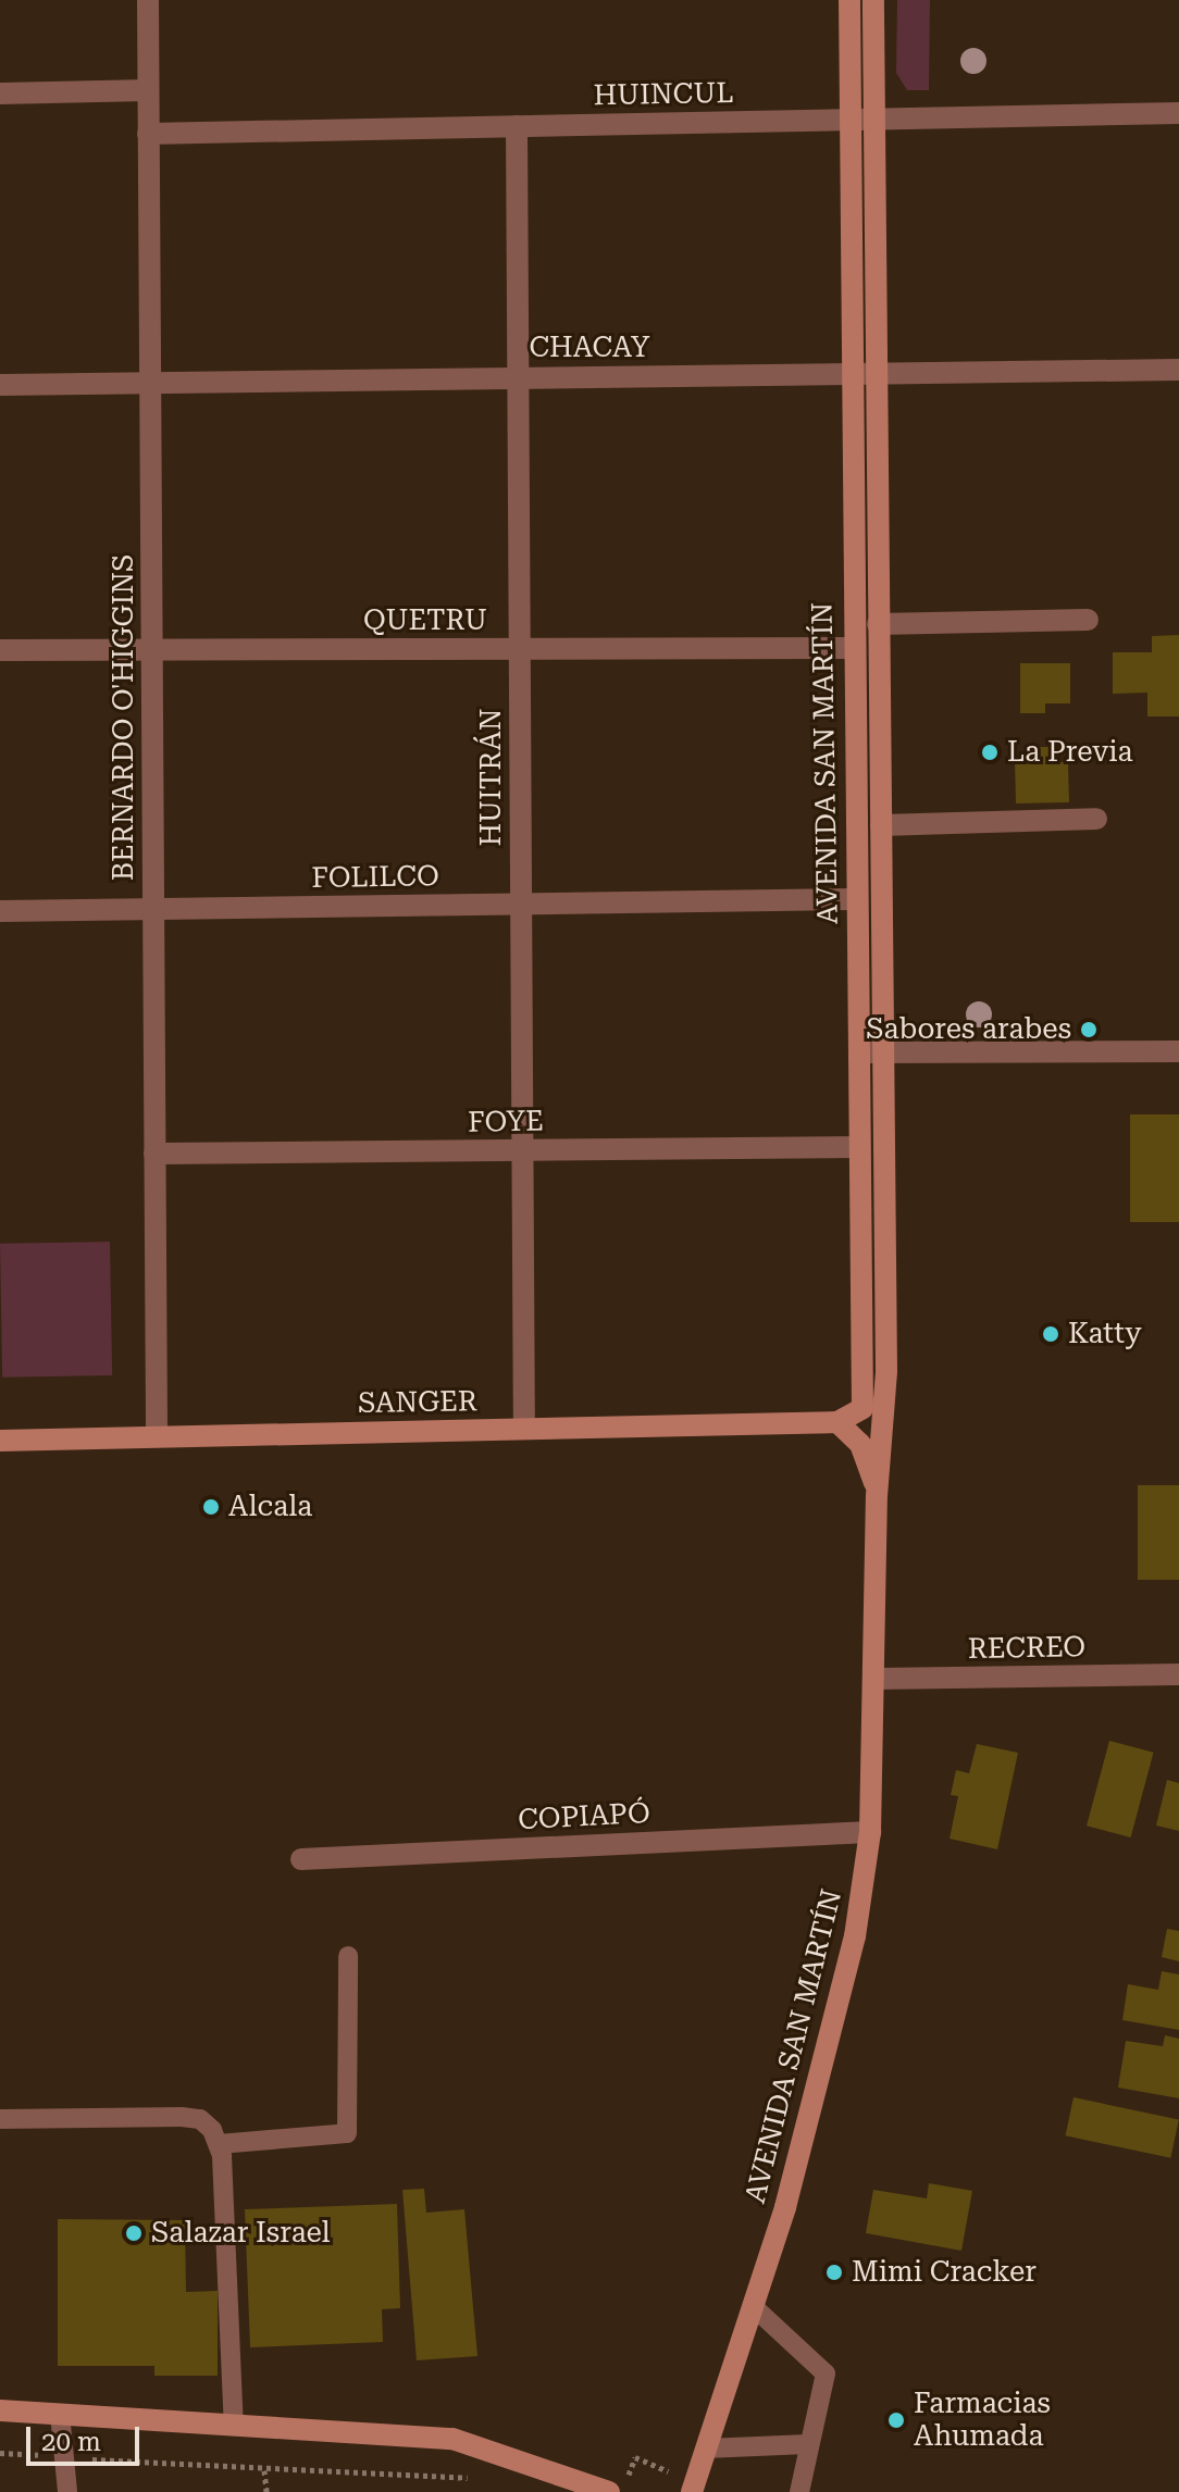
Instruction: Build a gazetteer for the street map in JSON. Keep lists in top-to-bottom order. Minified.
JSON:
{"streets":{"main road":["AVENIDA SAN MARTÍN","SANGER"],"street":["HUINCUL","CHACAY","QUETRU","BERNARDO O'HIGGINS","HUITRÁN","FOLILCO","FOYE","RECREO","COPIAPÓ"]},"crossings":[["HUINCUL","BERNARDO O'HIGGINS"],["HUINCUL","AVENIDA SAN MARTÍN"],["HUINCUL","HUITRÁN"],["CHACAY","BERNARDO O'HIGGINS"],["CHACAY","AVENIDA SAN MARTÍN"],["CHACAY","HUITRÁN"],["QUETRU","BERNARDO O'HIGGINS"],["QUETRU","AVENIDA SAN MARTÍN"],["QUETRU","HUITRÁN"],["BERNARDO O'HIGGINS","FOLILCO"],["BERNARDO O'HIGGINS","FOYE"],["BERNARDO O'HIGGINS","SANGER"],["AVENIDA SAN MARTÍN","FOLILCO"],["AVENIDA SAN MARTÍN","FOYE"],["AVENIDA SAN MARTÍN","SANGER"],["AVENIDA SAN MARTÍN","RECREO"],["AVENIDA SAN MARTÍN","COPIAPÓ"],["HUITRÁN","FOLILCO"],["HUITRÁN","FOYE"],["HUITRÁN","SANGER"]],"places":["La Previa","Sabores arabes","Katty","Alcala","Salazar Israel","Mimi Cracker","Farmacias Ahumada"],"scale_bar":"20 m"}
